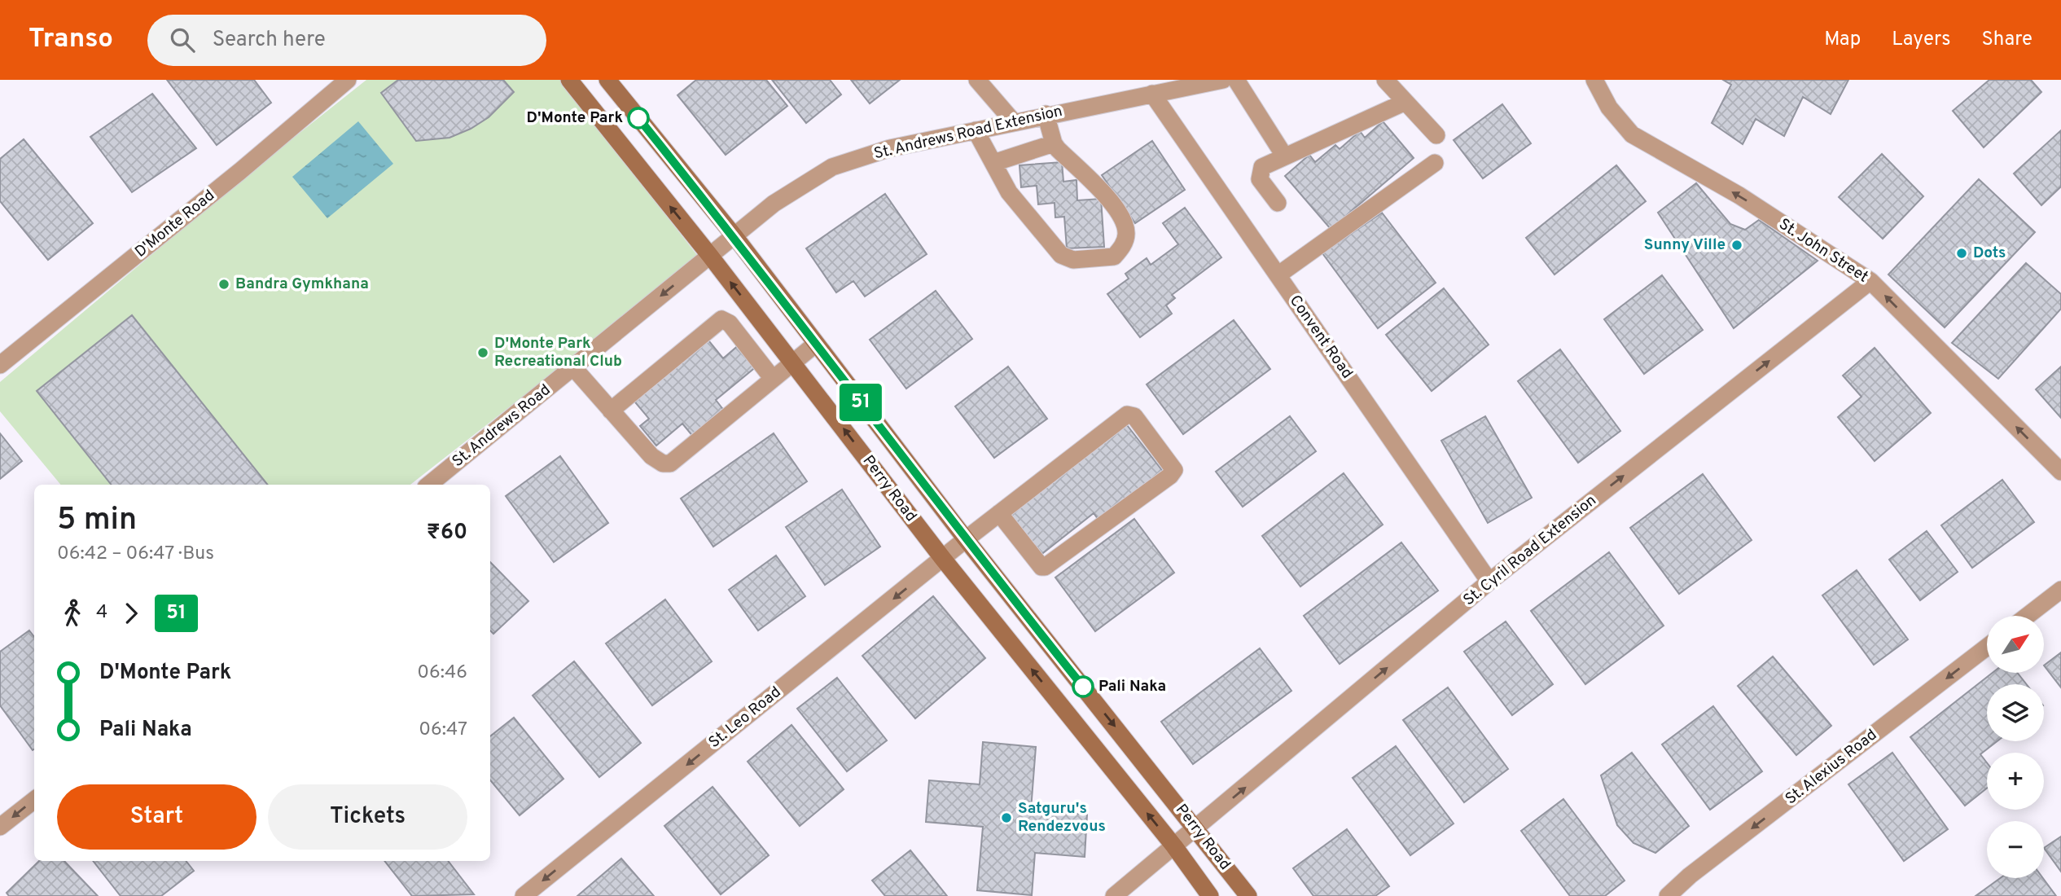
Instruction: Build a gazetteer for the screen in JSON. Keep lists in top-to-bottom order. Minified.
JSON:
{"streets":{"main road":["Perry Road"],"street":["St. Andrews Road Extension","D'Monte Road","St. John Street","Convent Road","St. Andrews Road","St. Cyril Road Extension","St. Leo Road","St. Alexius Road"]},"crossings":[["St. Andrews Road Extension","Convent Road"],["St. Andrews Road Extension","St. Andrews Road"],["St. Andrews Road Extension","Perry Road"],["St. John Street","St. Cyril Road Extension"],["Convent Road","St. Cyril Road Extension"],["St. Andrews Road","Perry Road"],["Perry Road","St. Cyril Road Extension"],["Perry Road","St. Leo Road"]],"one_way":["St. John Street","St. Andrews Road","St. Cyril Road Extension","St. Leo Road","St. Alexius Road"],"places":["D'Monte Park","Sunny Ville","Dots","Bandra Gymkhana","D'Monte Park Recreational Club","Pali Naka","Satguru's Rendezvous"],"lines":["bus line 51"],"north":"top right","page":{"header":"Transo","search":"Search here","nav":["Map","Layers","Share"],"on_map":"51","heading":["5 min","06:42 – 06:47 · Bus","₹60"],"legs":["4","51"],"map_buttons":["+","−"],"list":[{"name":"D'Monte Park","value":"06:46"},{"name":"Pali Naka","value":"06:47"}],"buttons":["Start","Tickets"]}}
